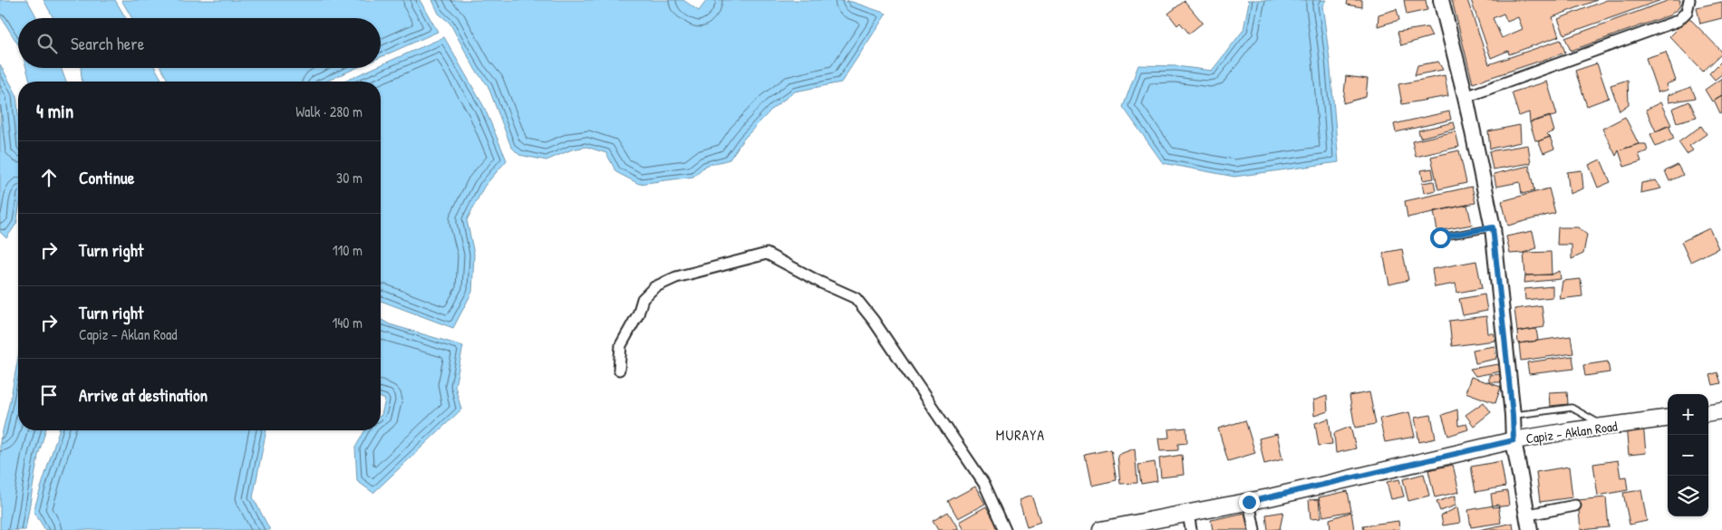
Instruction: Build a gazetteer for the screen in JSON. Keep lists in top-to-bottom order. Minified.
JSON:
{"streets":{"main road":["Capiz – Aklan Road"]},"districts":["MURAYA"],"page":{"search":"Search here","heading":["4 min","Walk · 280 m"],"list":[["Continue","30 m"],["Turn right","110 m"],["Turn right","Capiz – Aklan Road","140 m"],"Arrive at destination"],"map_buttons":["+","−"]}}
